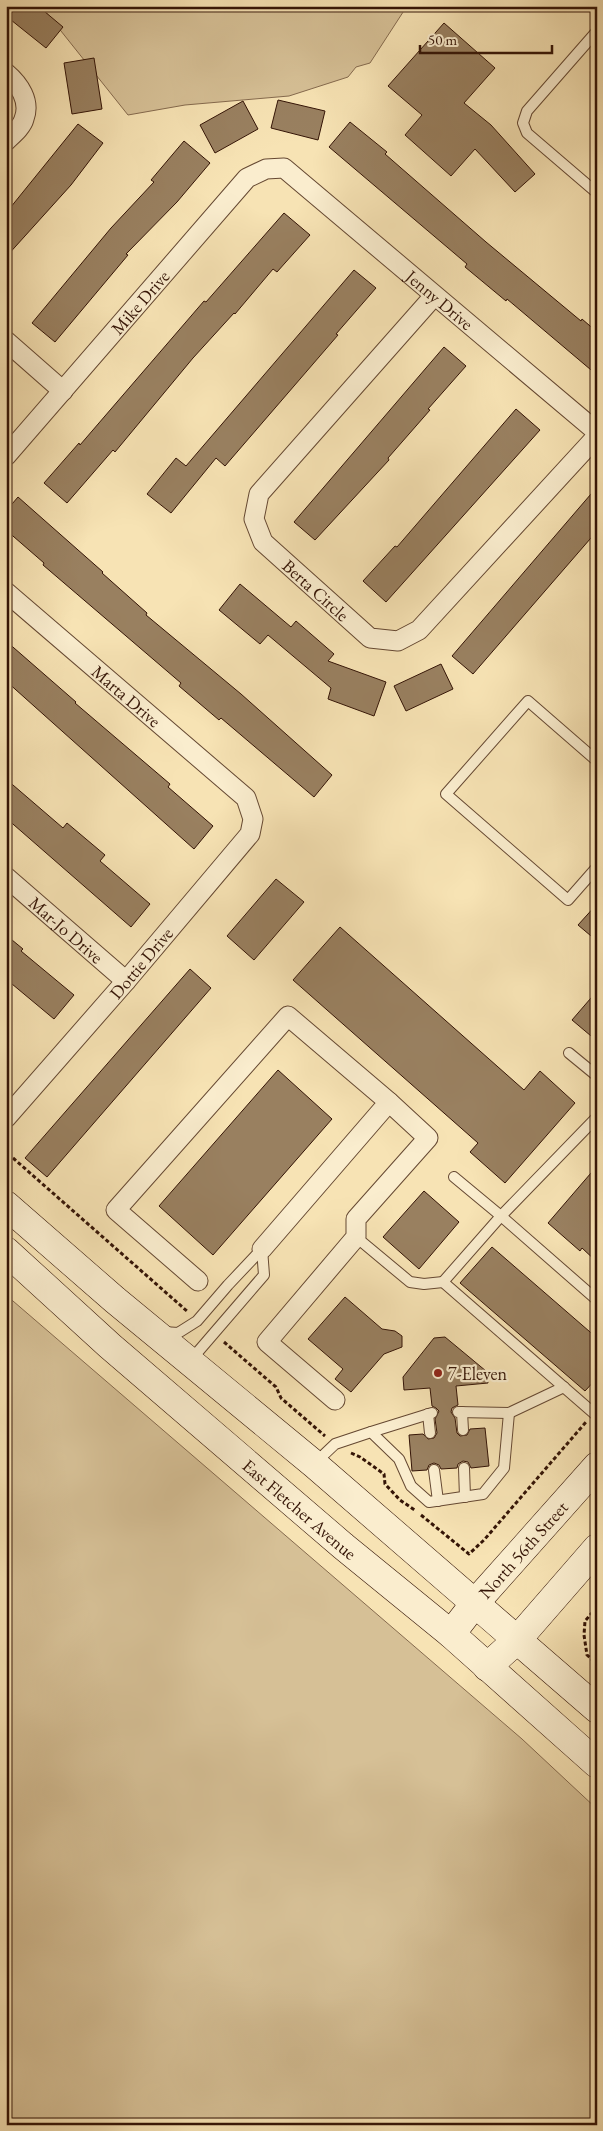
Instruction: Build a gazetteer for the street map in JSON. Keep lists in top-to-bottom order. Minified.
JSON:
{"streets":{"main road":["East Fletcher Avenue","North 56th Street"],"street":["Jenny Drive","Mike Drive","Berta Circle","Marta Drive","Mar-Jo Drive","Dottie Drive"]},"crossings":[["Jenny Drive","Mike Drive"],["Jenny Drive","Berta Circle"],["Marta Drive","Dottie Drive"],["Mar-Jo Drive","Dottie Drive"],["East Fletcher Avenue","North 56th Street"]],"places":["7-Eleven"],"scale_bar":"50 m"}
